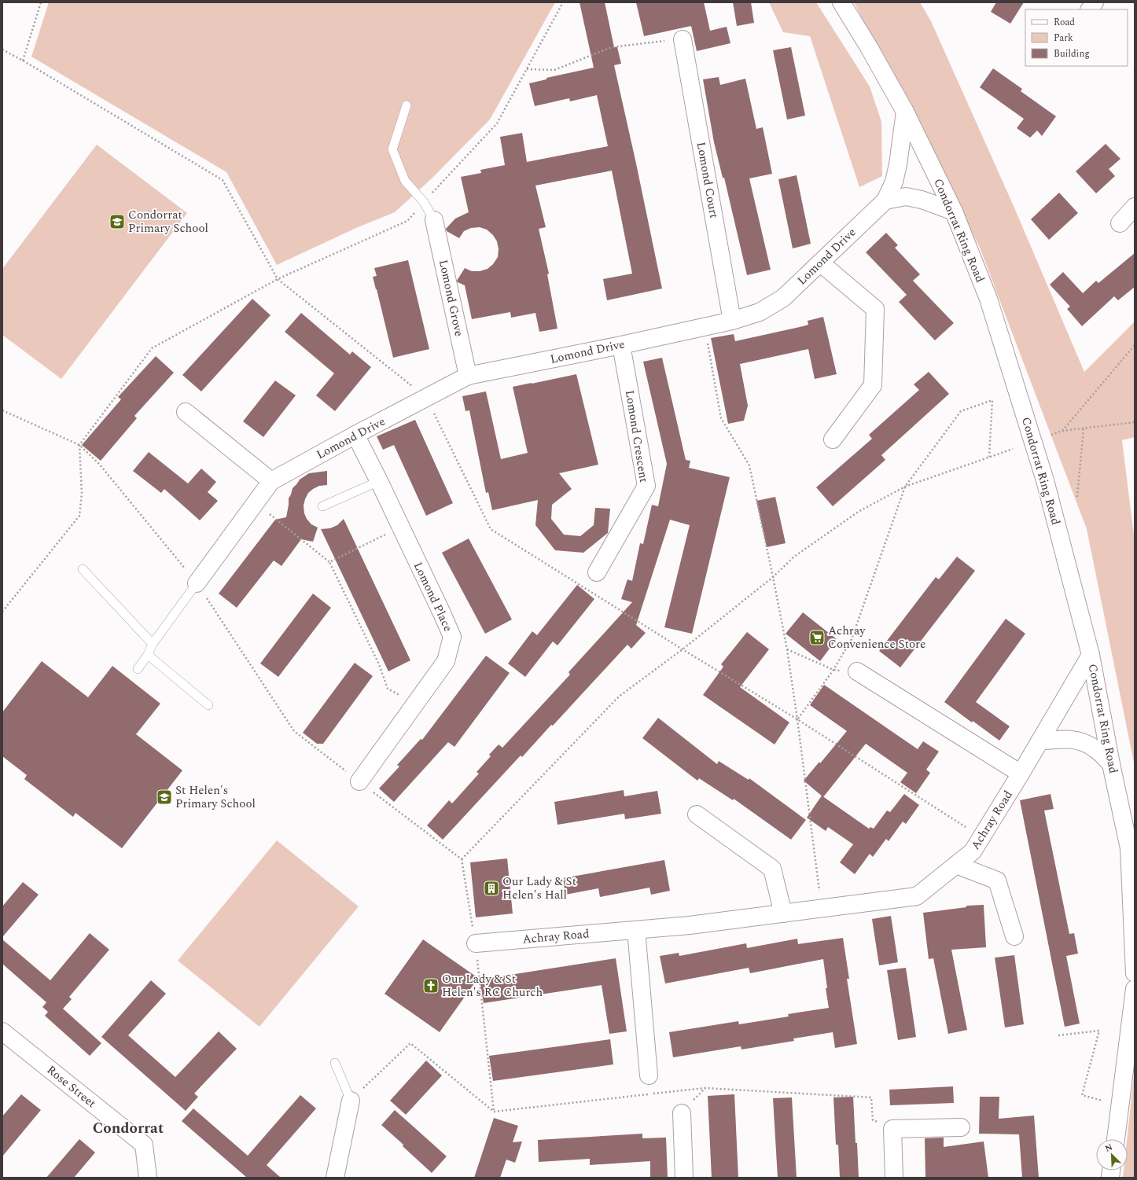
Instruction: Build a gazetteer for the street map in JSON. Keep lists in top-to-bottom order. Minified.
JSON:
{"streets":{"street":["Lomond Court","Condorrat Ring Road","Lomond Drive","Lomond Grove","Lomond Crescent","Lomond Place","Achray Road","Rose Street"]},"crossings":[["Lomond Court","Lomond Drive"],["Condorrat Ring Road","Achray Road"],["Lomond Drive","Lomond Grove"],["Lomond Drive","Lomond Crescent"],["Lomond Drive","Lomond Place"]],"districts":["Condorrat"],"places":{"school or university":["Condorrat Primary School","St Helen's Primary School"],"supermarket":["Achray Convenience Store"],"building":["Our Lady & St Helen's Hall"],"church":["Our Lady & St Helen's RC Church"]},"legend":["Road","Park","Building"],"north":"top left"}
